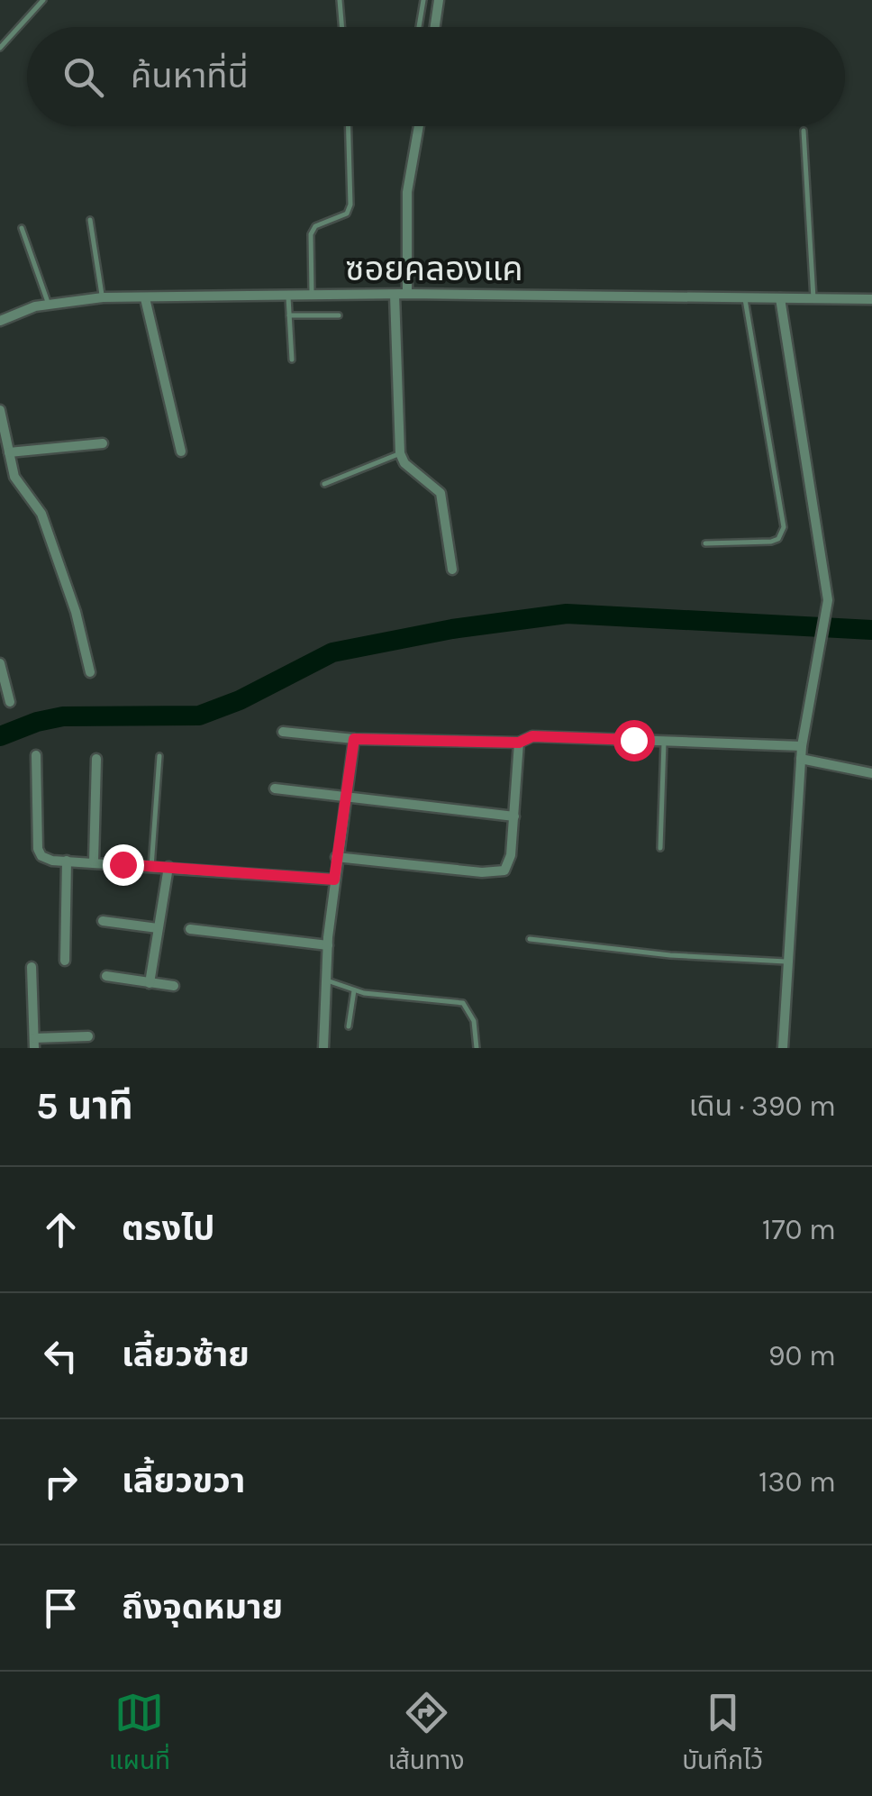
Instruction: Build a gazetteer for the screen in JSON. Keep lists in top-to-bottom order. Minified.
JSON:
{"streets":{"street":["ซอยคลองแค"]},"page":{"search":"ค้นหาที่นี่","heading":["5 นาที","เดิน · 390 m"],"list":[["ตรงไป","170 m"],["เลี้ยวซ้าย","90 m"],["เลี้ยวขวา","130 m"],"ถึงจุดหมาย"],"nav":["แผนที่","เส้นทาง","บันทึกไว้"]}}
